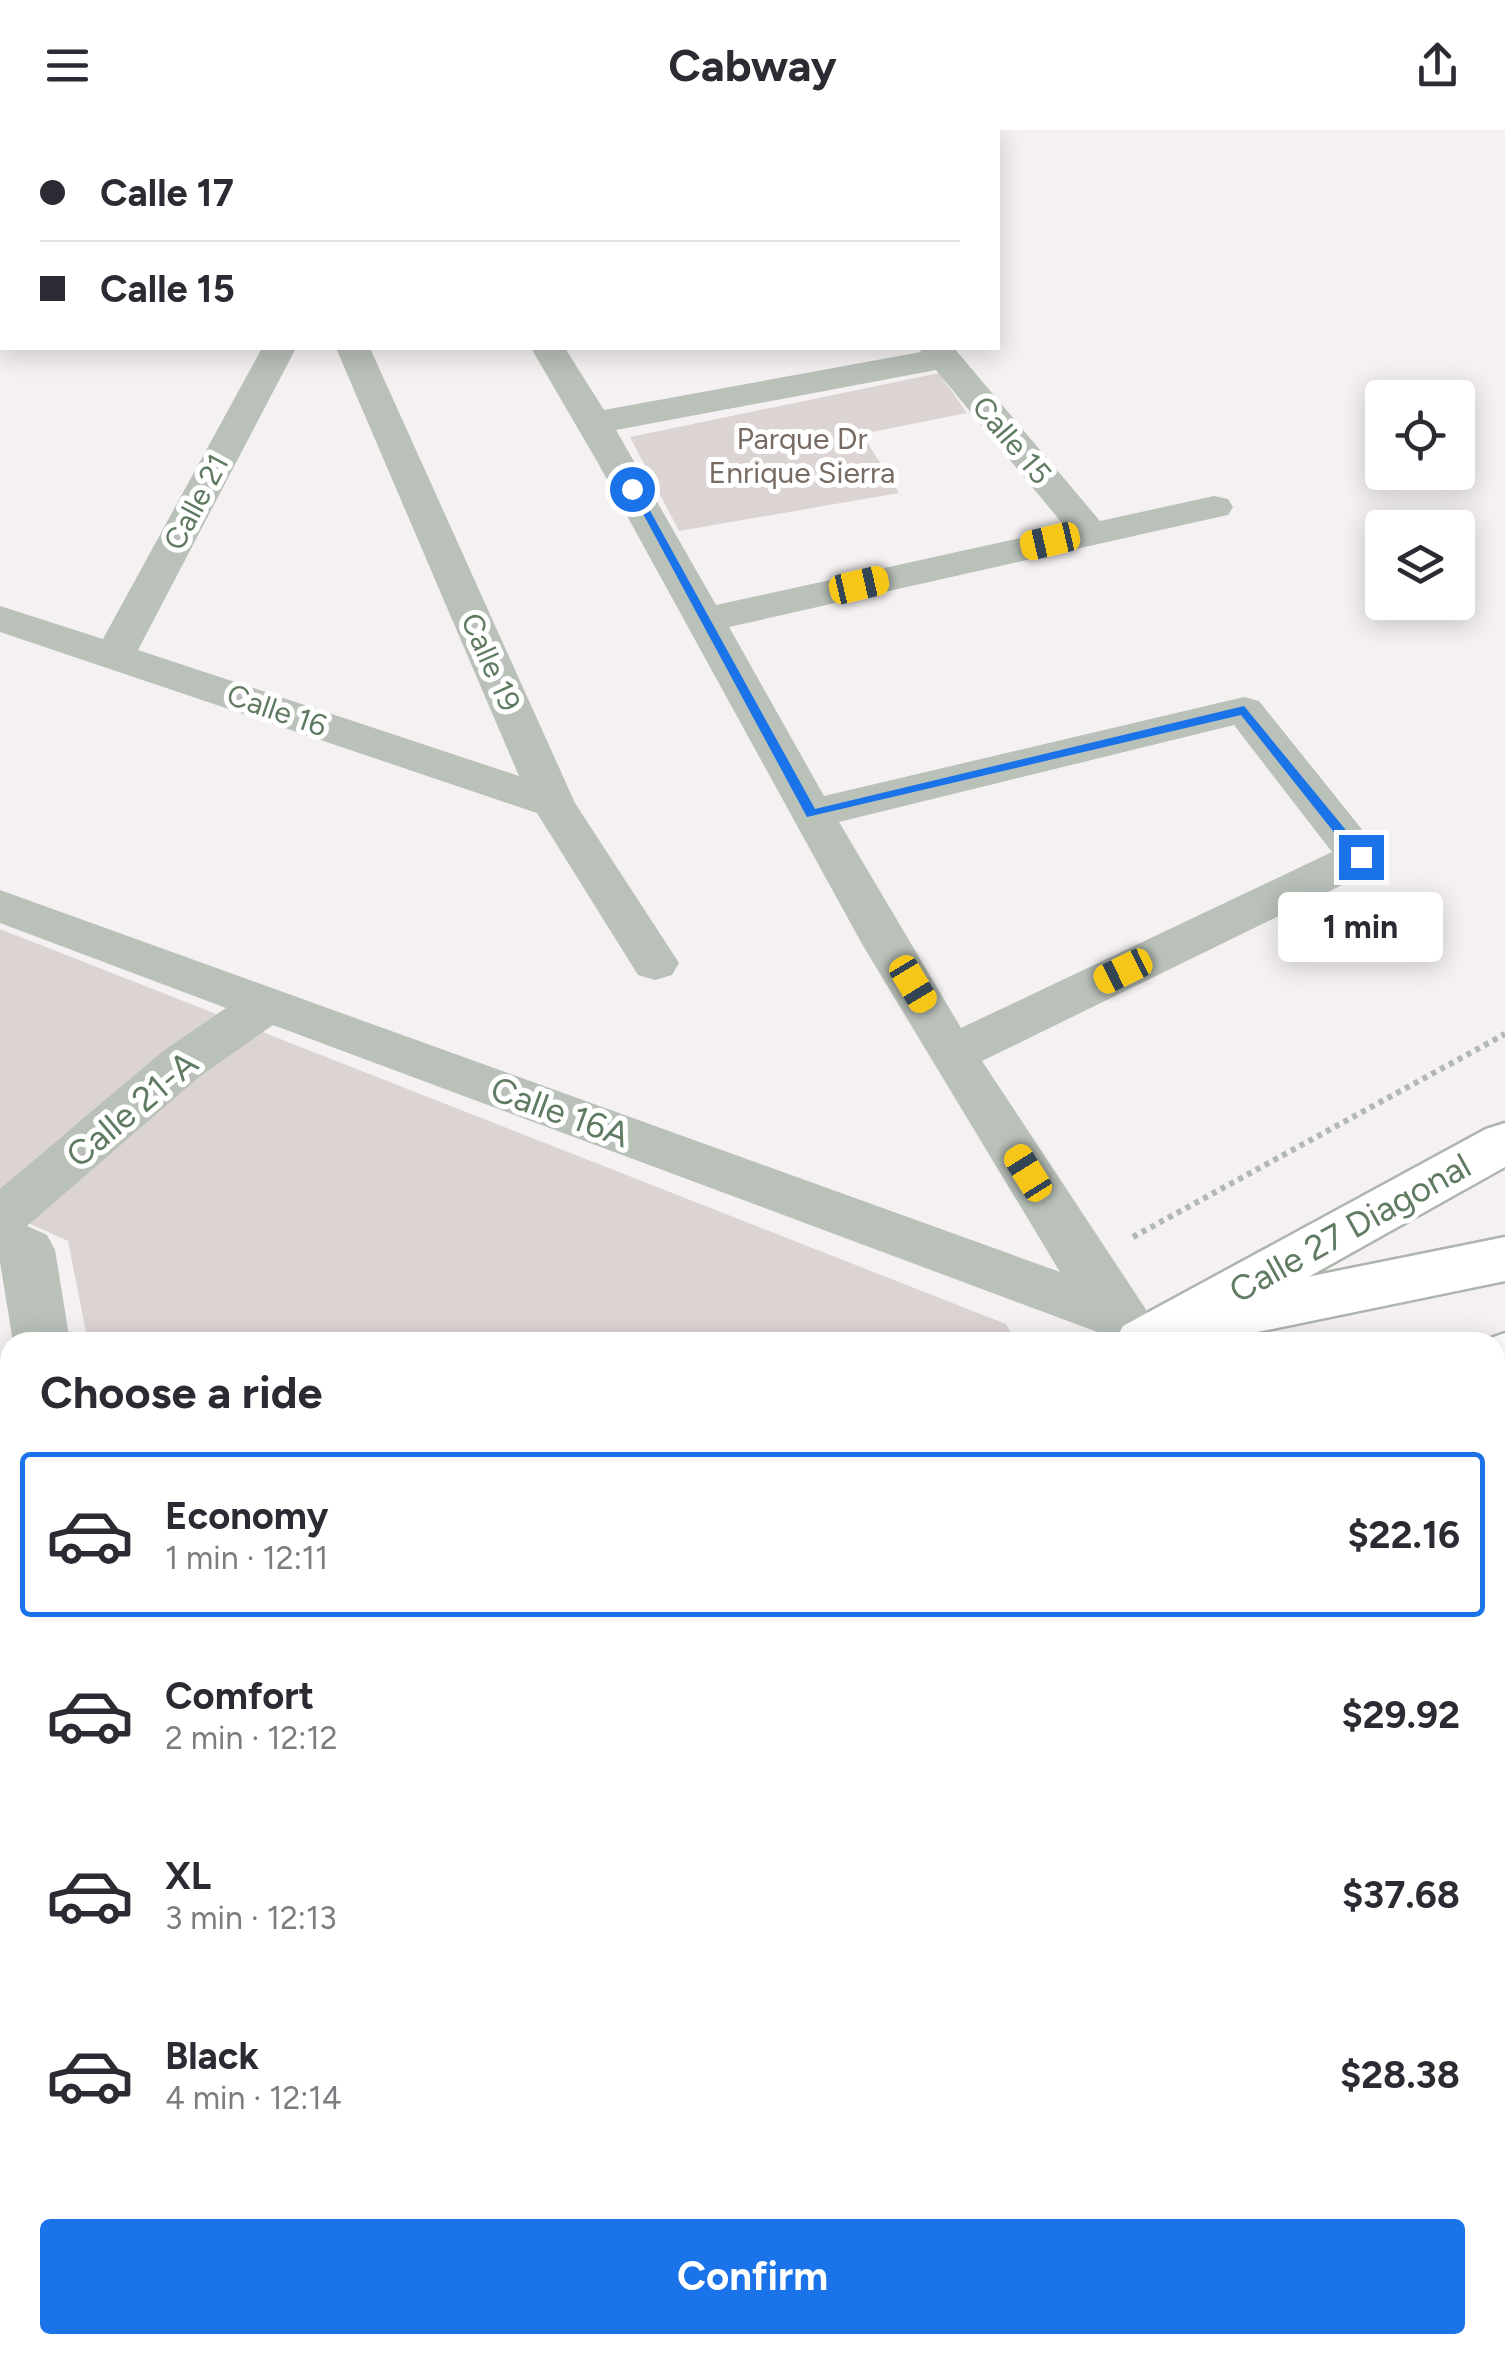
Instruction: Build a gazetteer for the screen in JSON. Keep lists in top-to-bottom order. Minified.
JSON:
{"streets":{"main road":["Calle 27 Diagonal"],"street":["Calle 15","Calle 21","Calle 19","Calle 16","Calle 21-A","Calle 16A"]},"crossings":[["Calle 21","Calle 16"],["Calle 19","Calle 16"],["Calle 21-A","Calle 16A"],["Calle 16A","Calle 27 Diagonal"]],"parks":["Parque Dr Enrique Sierra"],"page":{"header":"Cabway","banner":["Calle 17","Calle 15"],"bubble":"1 min","heading":"Choose a ride","list":[{"name":"Economy","note":"1 min · 12:11","value":"$22.16"},{"name":"Comfort","note":"2 min · 12:12","value":"$29.92"},{"name":"XL","note":"3 min · 12:13","value":"$37.68"},{"name":"Black","note":"4 min · 12:14","value":"$28.38"}],"buttons":"Confirm"}}
